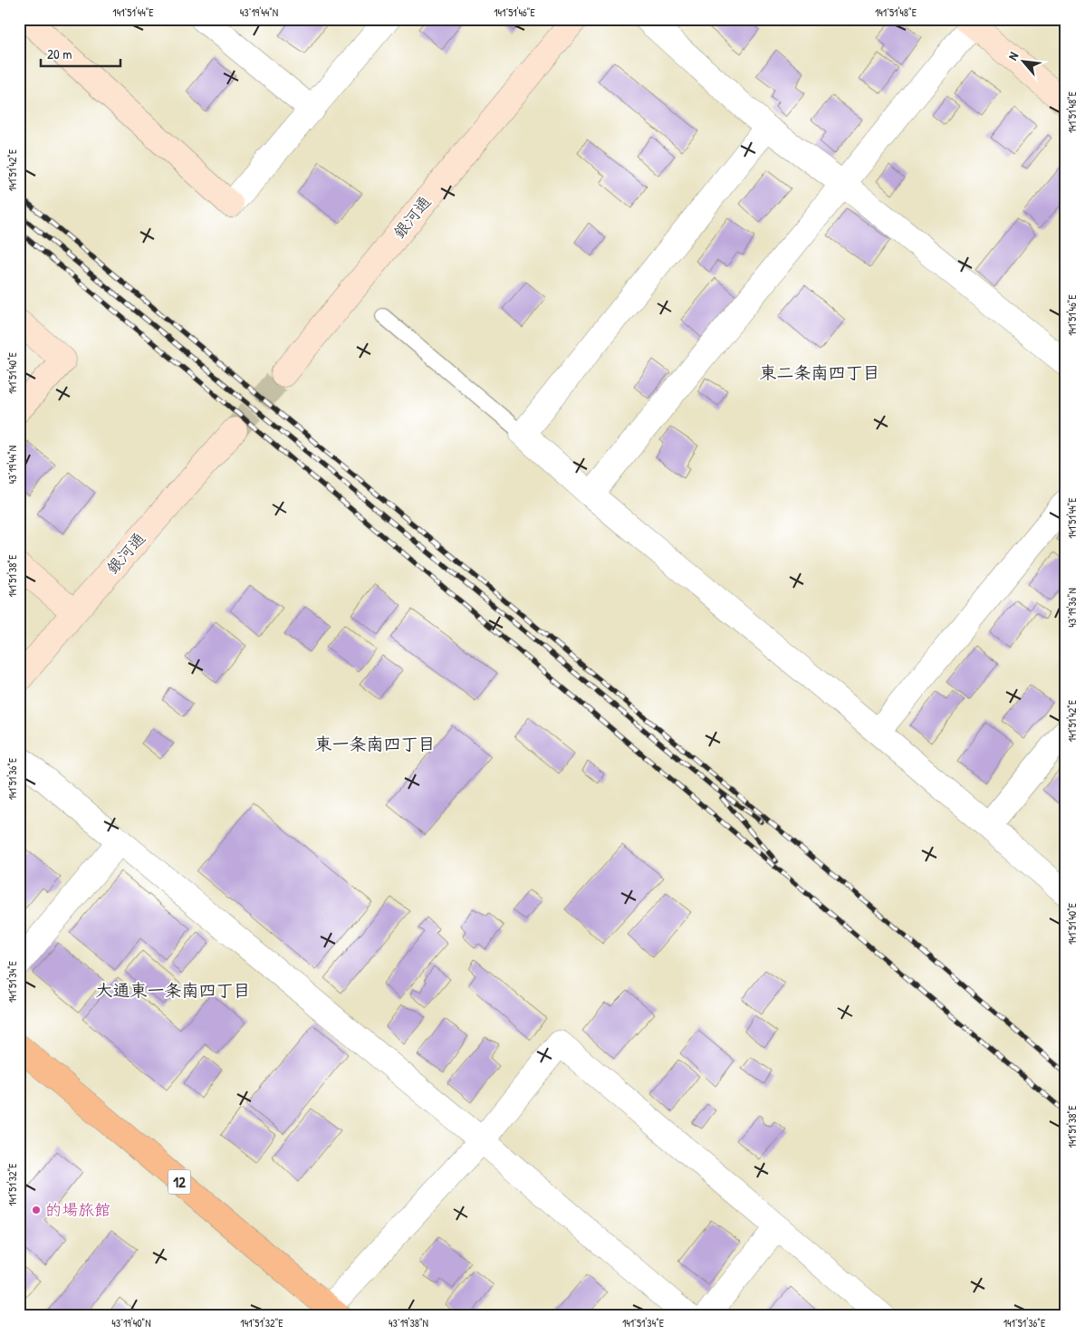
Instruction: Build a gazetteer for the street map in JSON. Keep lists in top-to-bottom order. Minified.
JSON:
{"streets":{"highway":["12"],"street":["銀河通"]},"districts":["東二条南四丁目","東一条南四丁目","大通東一条南四丁目"],"places":["的場旅館"],"scale_bar":"20 m","north":"top left","coordinates":["141°51'44\"E","43°19'44\"N","141°51'46\"E","141°51'48\"E","141°51'42\"E","141°51'40\"E","141°51'38\"E","43°19'36\"N","141°51'36\"E","141°51'34\"E","141°51'32\"E","43°19'40\"N","43°19'38\"N"]}
